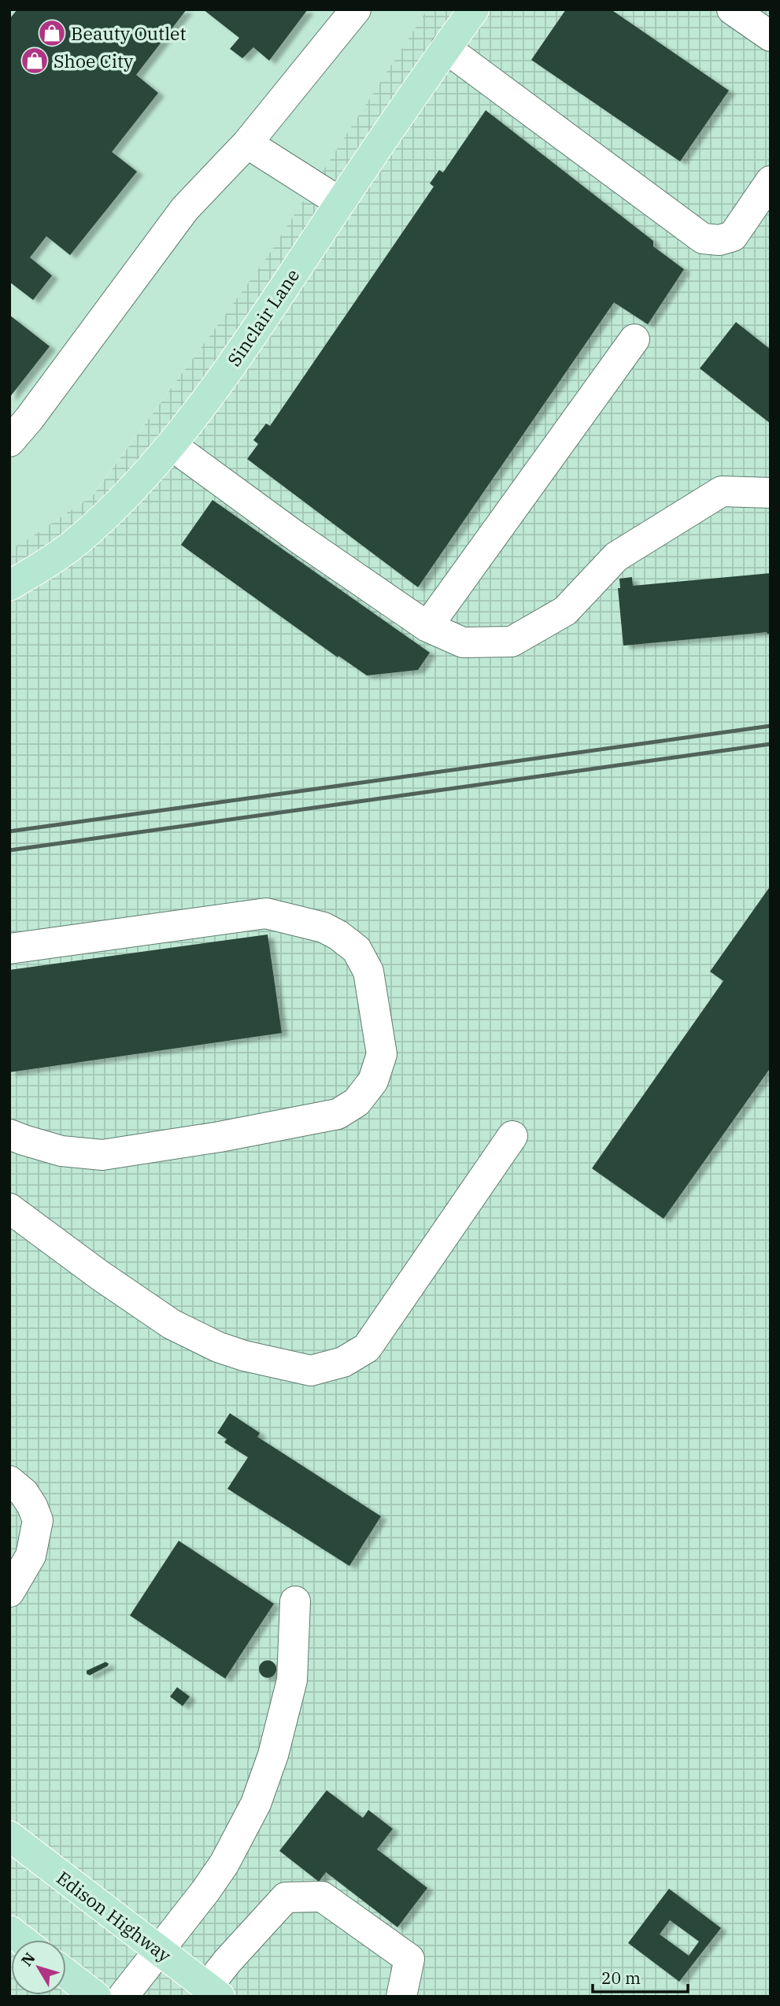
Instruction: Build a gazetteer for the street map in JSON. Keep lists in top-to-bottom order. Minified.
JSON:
{"streets":{"main road":["Sinclair Lane","Edison Highway"]},"places":{"shop":["Beauty Outlet","Shoe City"]},"scale_bar":"20 m","north":"top left"}
